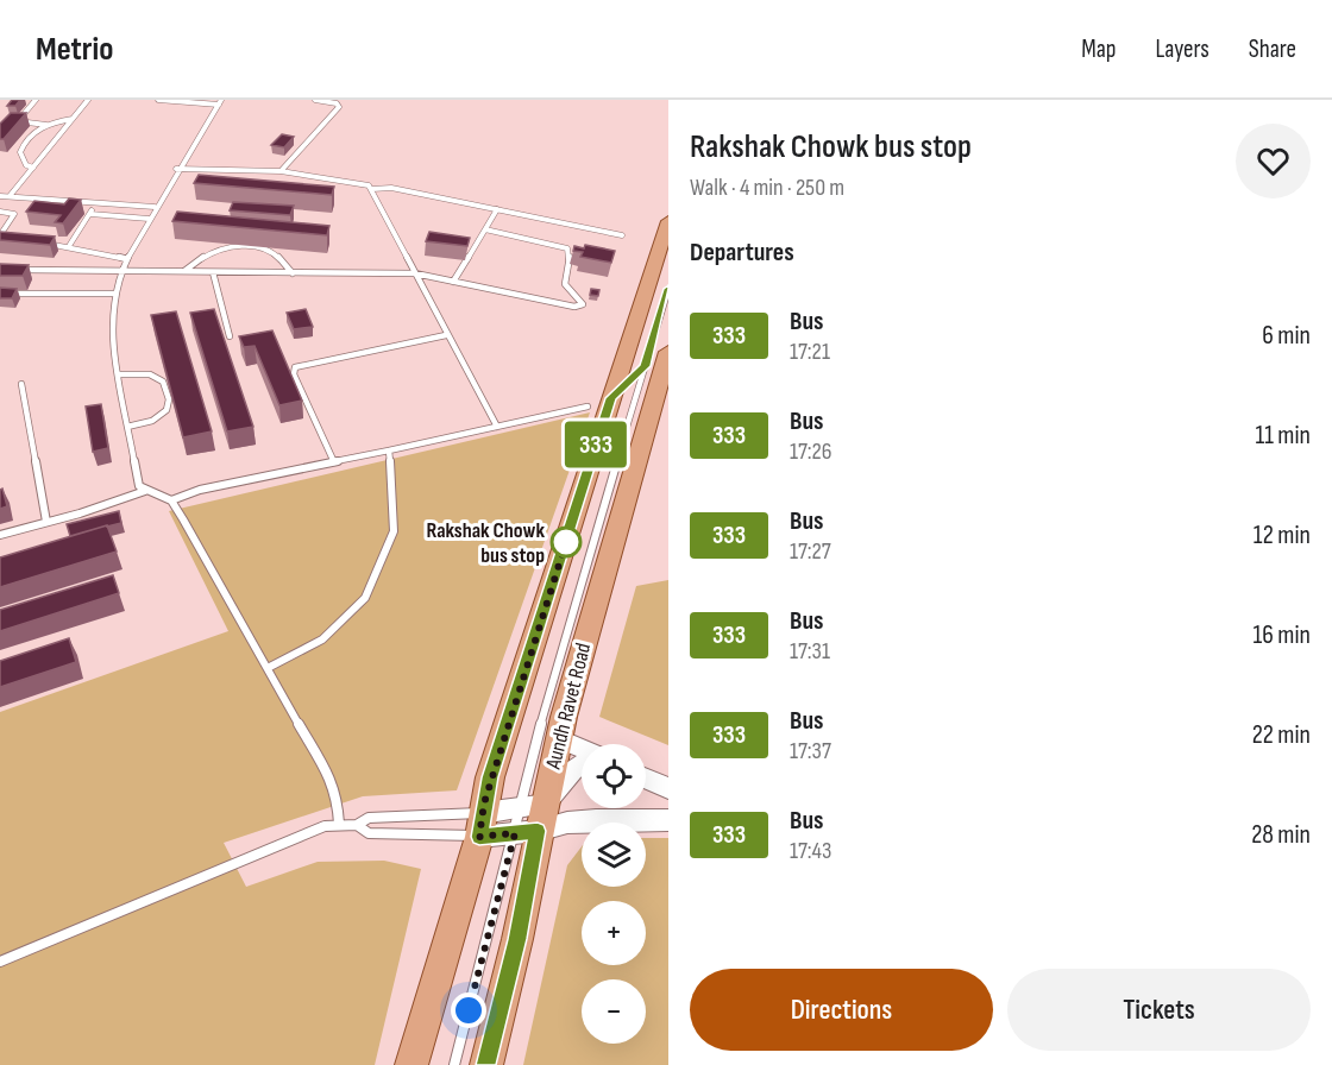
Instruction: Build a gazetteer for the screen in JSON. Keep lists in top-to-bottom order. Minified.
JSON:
{"streets":{"main road":["Aundh Ravet Road"]},"places":["Rakshak Chowk bus stop"],"lines":["bus line 333"],"page":{"header":"Metrio","nav":["Map","Layers","Share"],"on_map":"333","heading":[["Rakshak Chowk bus stop","Walk · 4 min · 250 m"],"Departures"],"list":[{"mark":"333","name":"Bus","note":"17:21","value":"6 min"},{"mark":"333","name":"Bus","note":"17:26","value":"11 min"},{"mark":"333","name":"Bus","note":"17:27","value":"12 min"},{"mark":"333","name":"Bus","note":"17:31","value":"16 min"},{"mark":"333","name":"Bus","note":"17:37","value":"22 min"},{"mark":"333","name":"Bus","note":"17:43","value":"28 min"}],"map_buttons":["+","−"],"buttons":["Directions","Tickets"]}}
